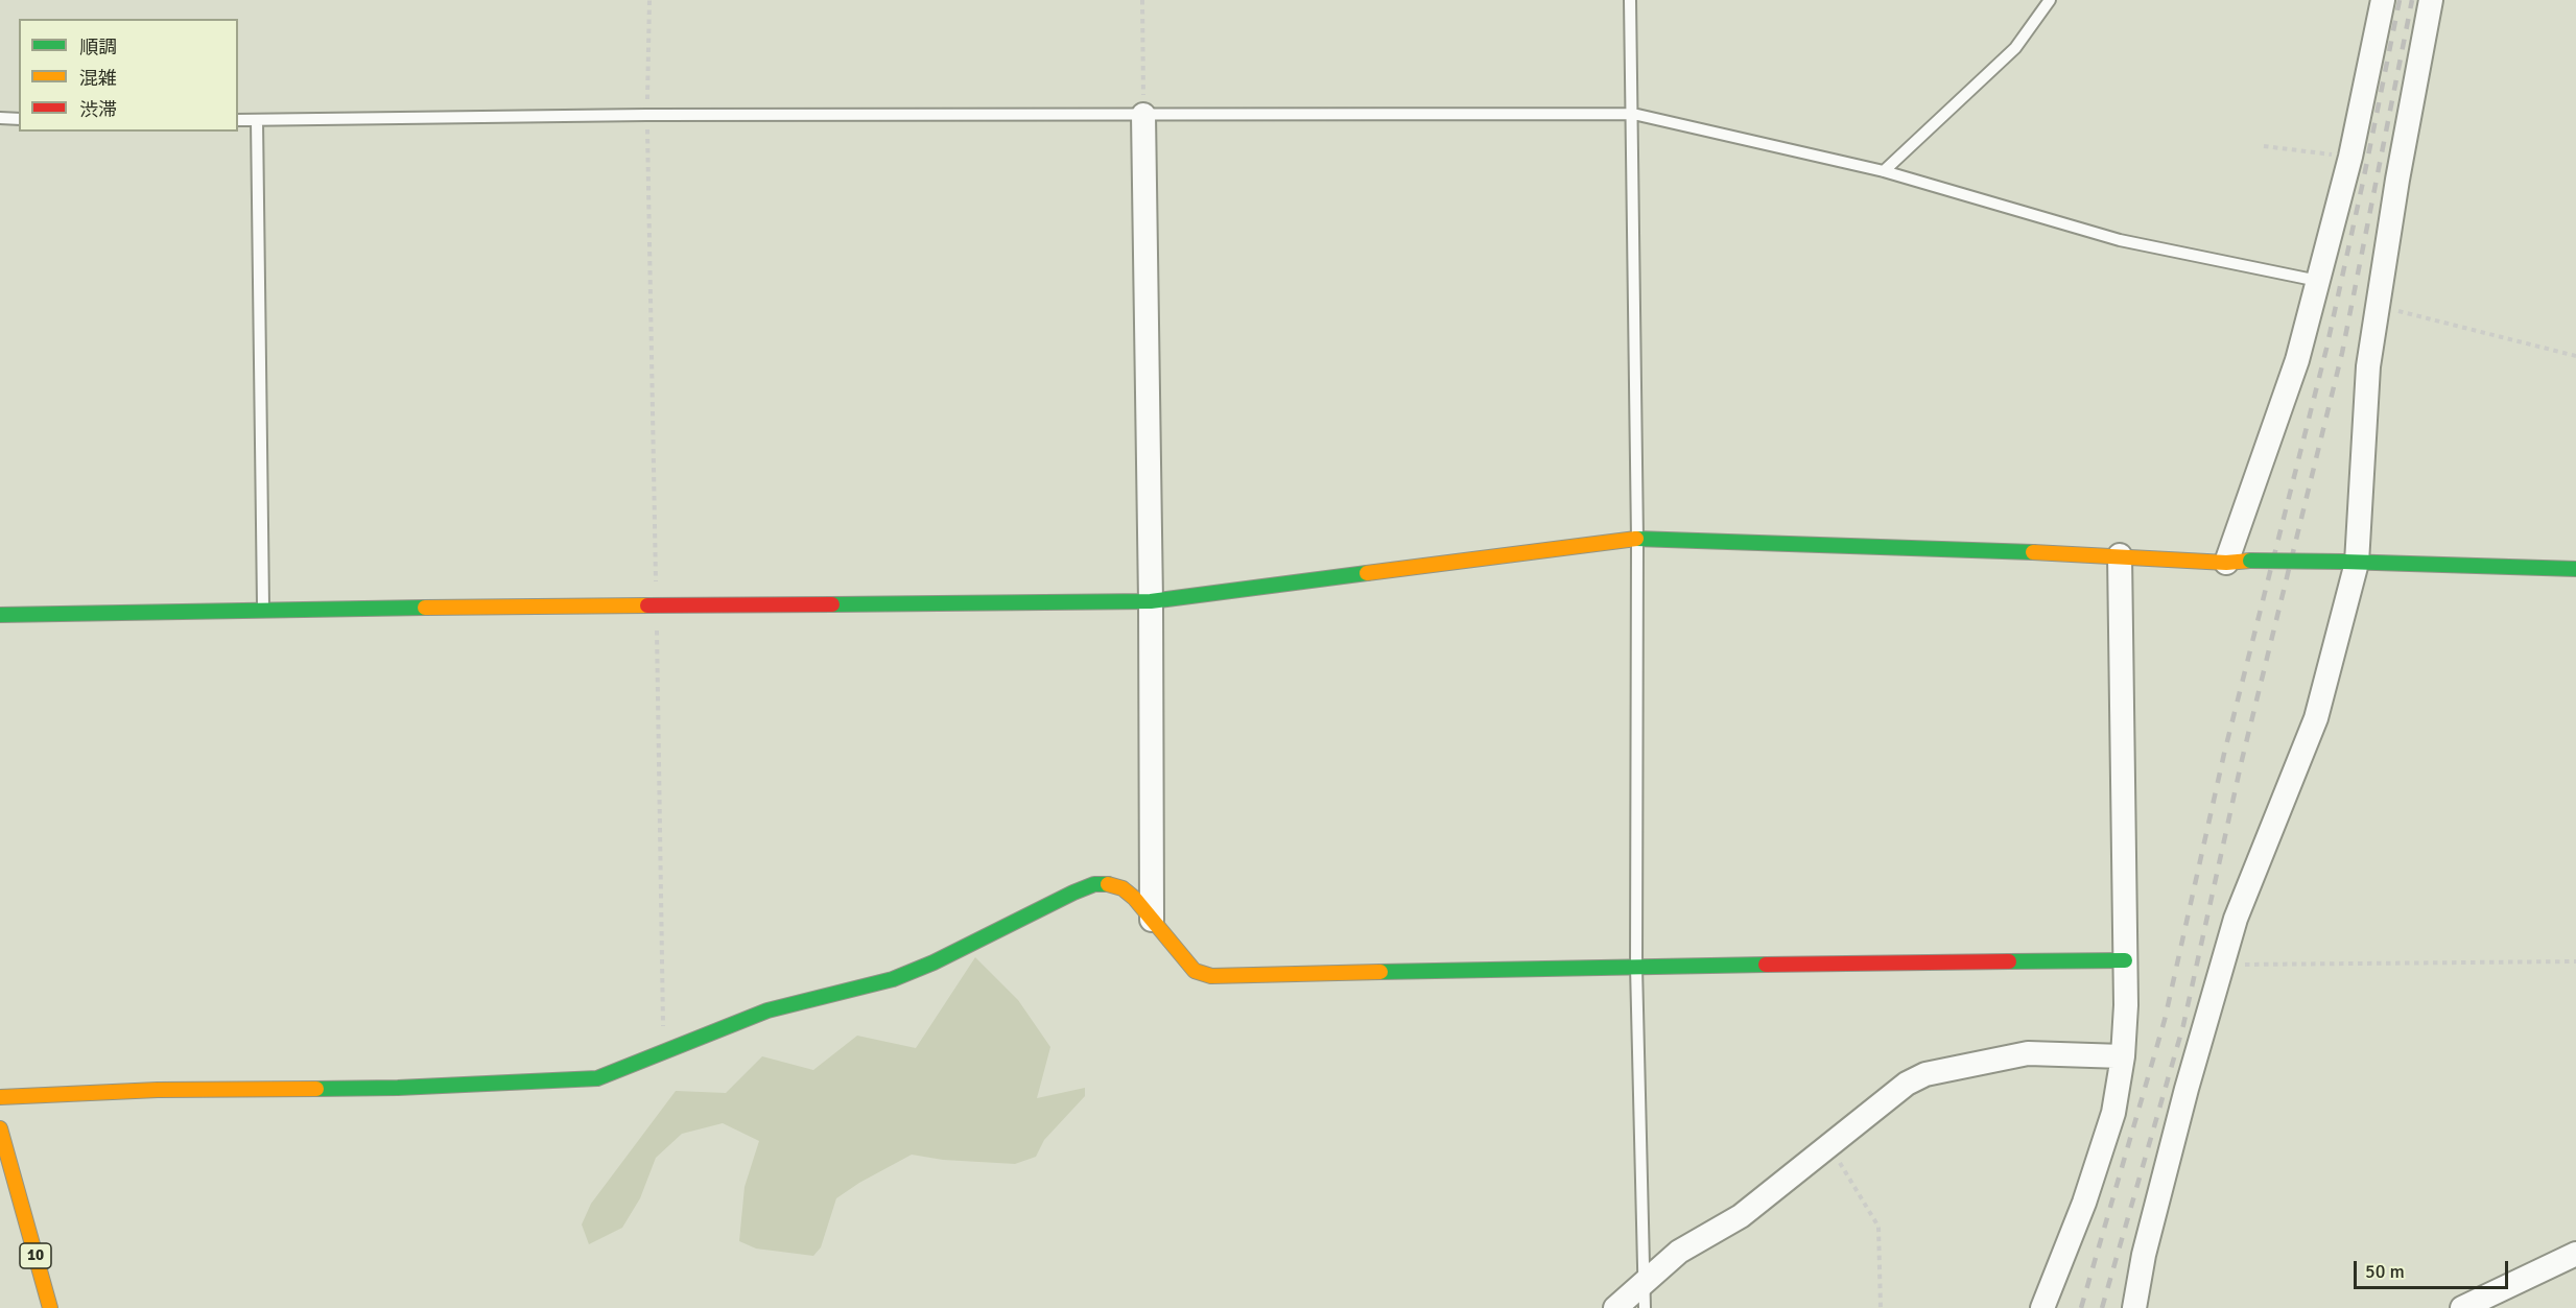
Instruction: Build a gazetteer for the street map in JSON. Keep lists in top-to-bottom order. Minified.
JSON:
{"streets":{"street":["10"]},"legend":["順調","混雑","渋滞"],"scale_bar":"50 m"}
